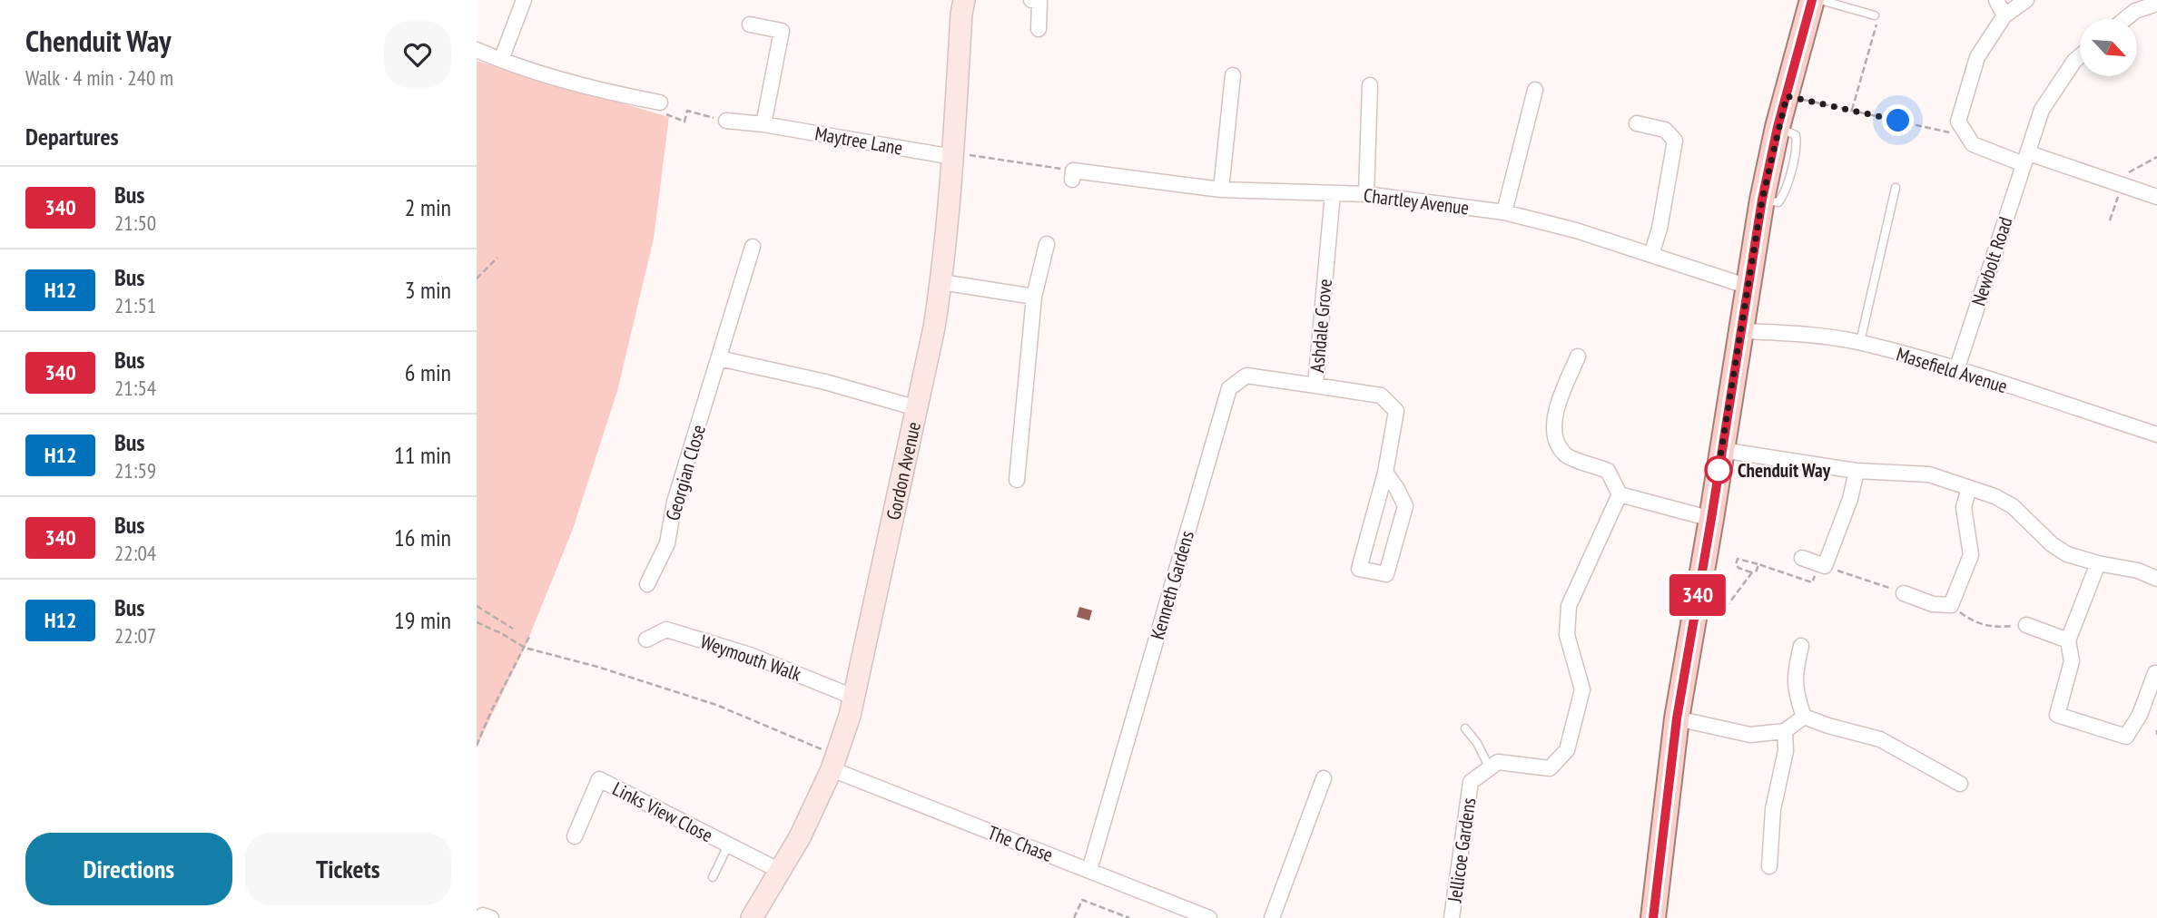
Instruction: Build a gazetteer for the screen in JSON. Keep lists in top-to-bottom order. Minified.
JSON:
{"streets":{"street":["Maytree Lane","Chartley Avenue","Newbolt Road","Ashdale Grove","Masefield Avenue","Gordon Avenue","Georgian Close","Kenneth Gardens","Weymouth Walk","Links View Close","The Chase","Jellicoe Gardens"]},"crossings":[["Maytree Lane","Gordon Avenue"],["Chartley Avenue","Ashdale Grove"],["Newbolt Road","Masefield Avenue"],["Ashdale Grove","Kenneth Gardens"],["Gordon Avenue","Weymouth Walk"],["Gordon Avenue","Links View Close"],["Gordon Avenue","The Chase"],["Kenneth Gardens","The Chase"]],"places":["Chenduit Way"],"lines":["bus line 340"],"north":"bottom right","page":{"heading":[["Chenduit Way","Walk · 4 min · 240 m"],"Departures"],"on_map":"340","list":[{"mark":"340","name":"Bus","note":"21:50","value":"2 min"},{"mark":"H12","name":"Bus","note":"21:51","value":"3 min"},{"mark":"340","name":"Bus","note":"21:54","value":"6 min"},{"mark":"H12","name":"Bus","note":"21:59","value":"11 min"},{"mark":"340","name":"Bus","note":"22:04","value":"16 min"},{"mark":"H12","name":"Bus","note":"22:07","value":"19 min"}],"buttons":["Directions","Tickets"]}}
